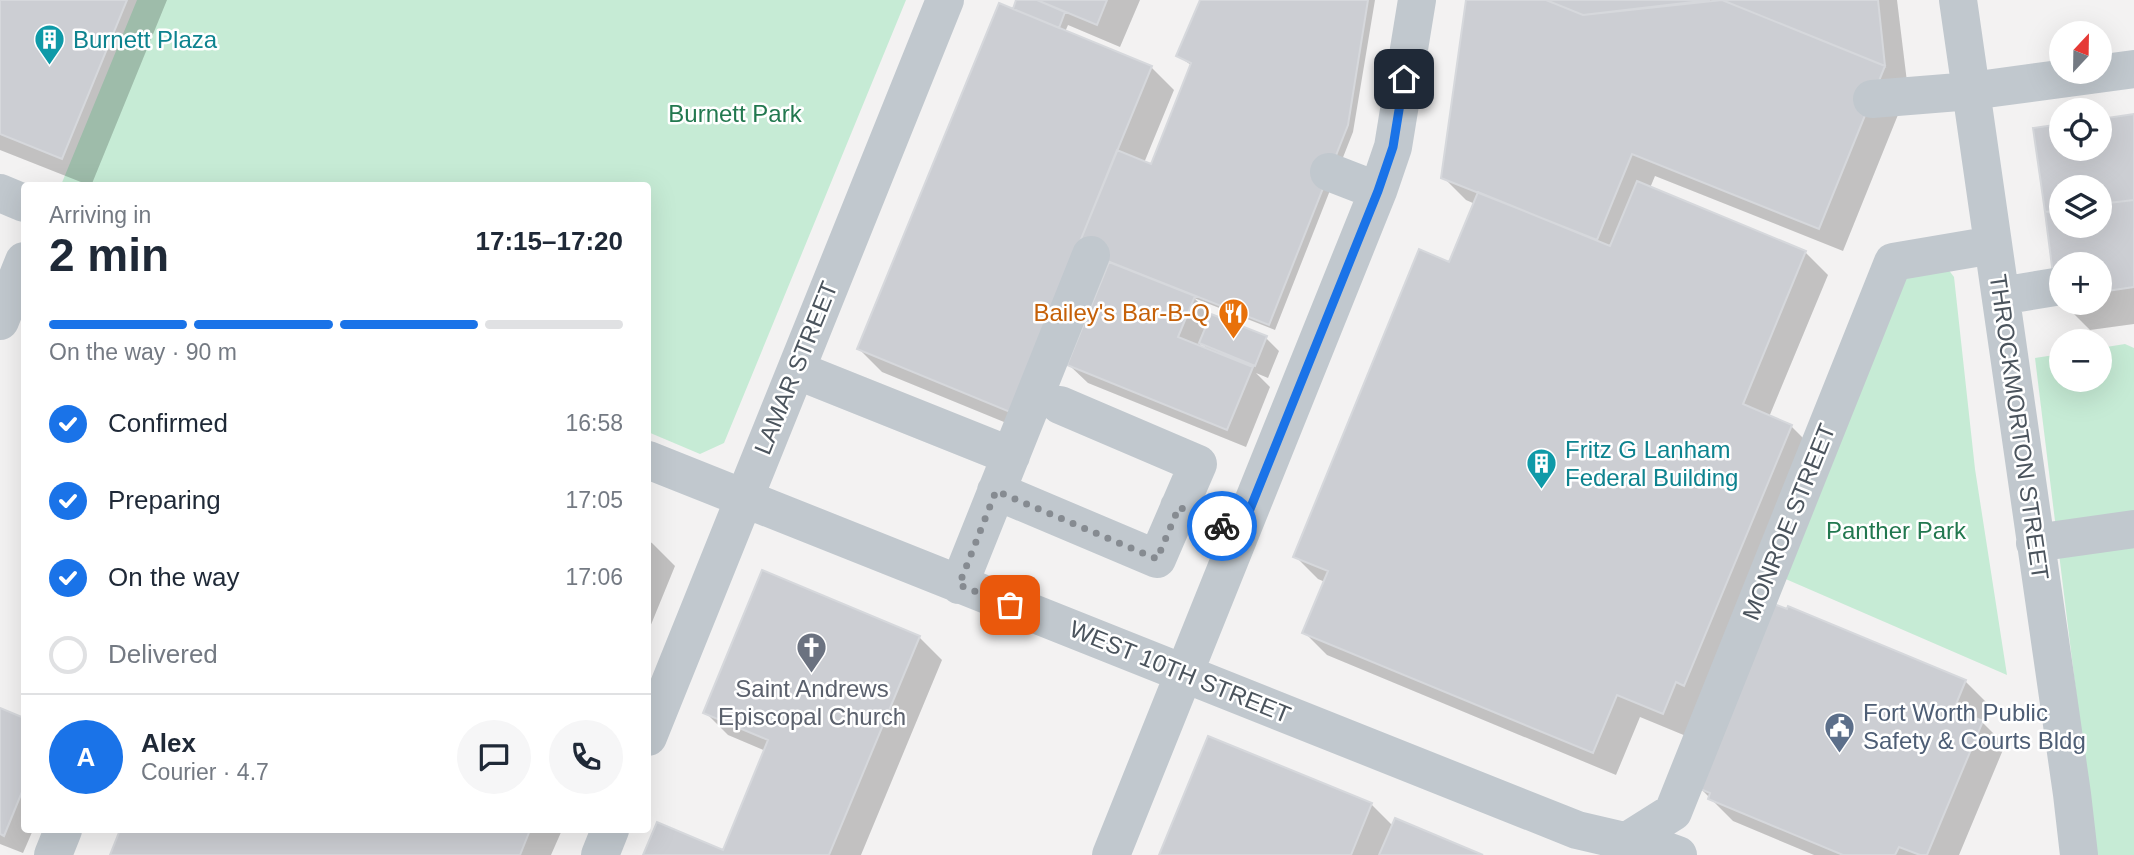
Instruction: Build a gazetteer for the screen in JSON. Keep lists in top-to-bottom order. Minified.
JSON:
{"streets":{"street":["LAMAR STREET","THROCKMORTON STREET","MONROE STREET","WEST 10TH STREET"]},"crossings":[["LAMAR STREET","WEST 10TH STREET"],["THROCKMORTON STREET","MONROE STREET"],["MONROE STREET","WEST 10TH STREET"]],"parks":["Burnett Park","Panther Park"],"places":{"building":["Burnett Plaza","Fritz G Lanham Federal Building"],"restaurant":["Bailey's Bar-B-Q"],"church":["Saint Andrews Episcopal Church"],"public building":["Fort Worth Public Safety & Courts Bldg"]},"north":"top","page":{"map_buttons":["+","−"],"heading":["2 min","Arriving in","17:15–17:20"],"panel":["Alex","Courier · 4.7"],"bar":"On the way · 90 m","list":[["Confirmed","16:58"],["Preparing","17:05"],["On the way","17:06"],"Delivered"],"round":"A"}}
